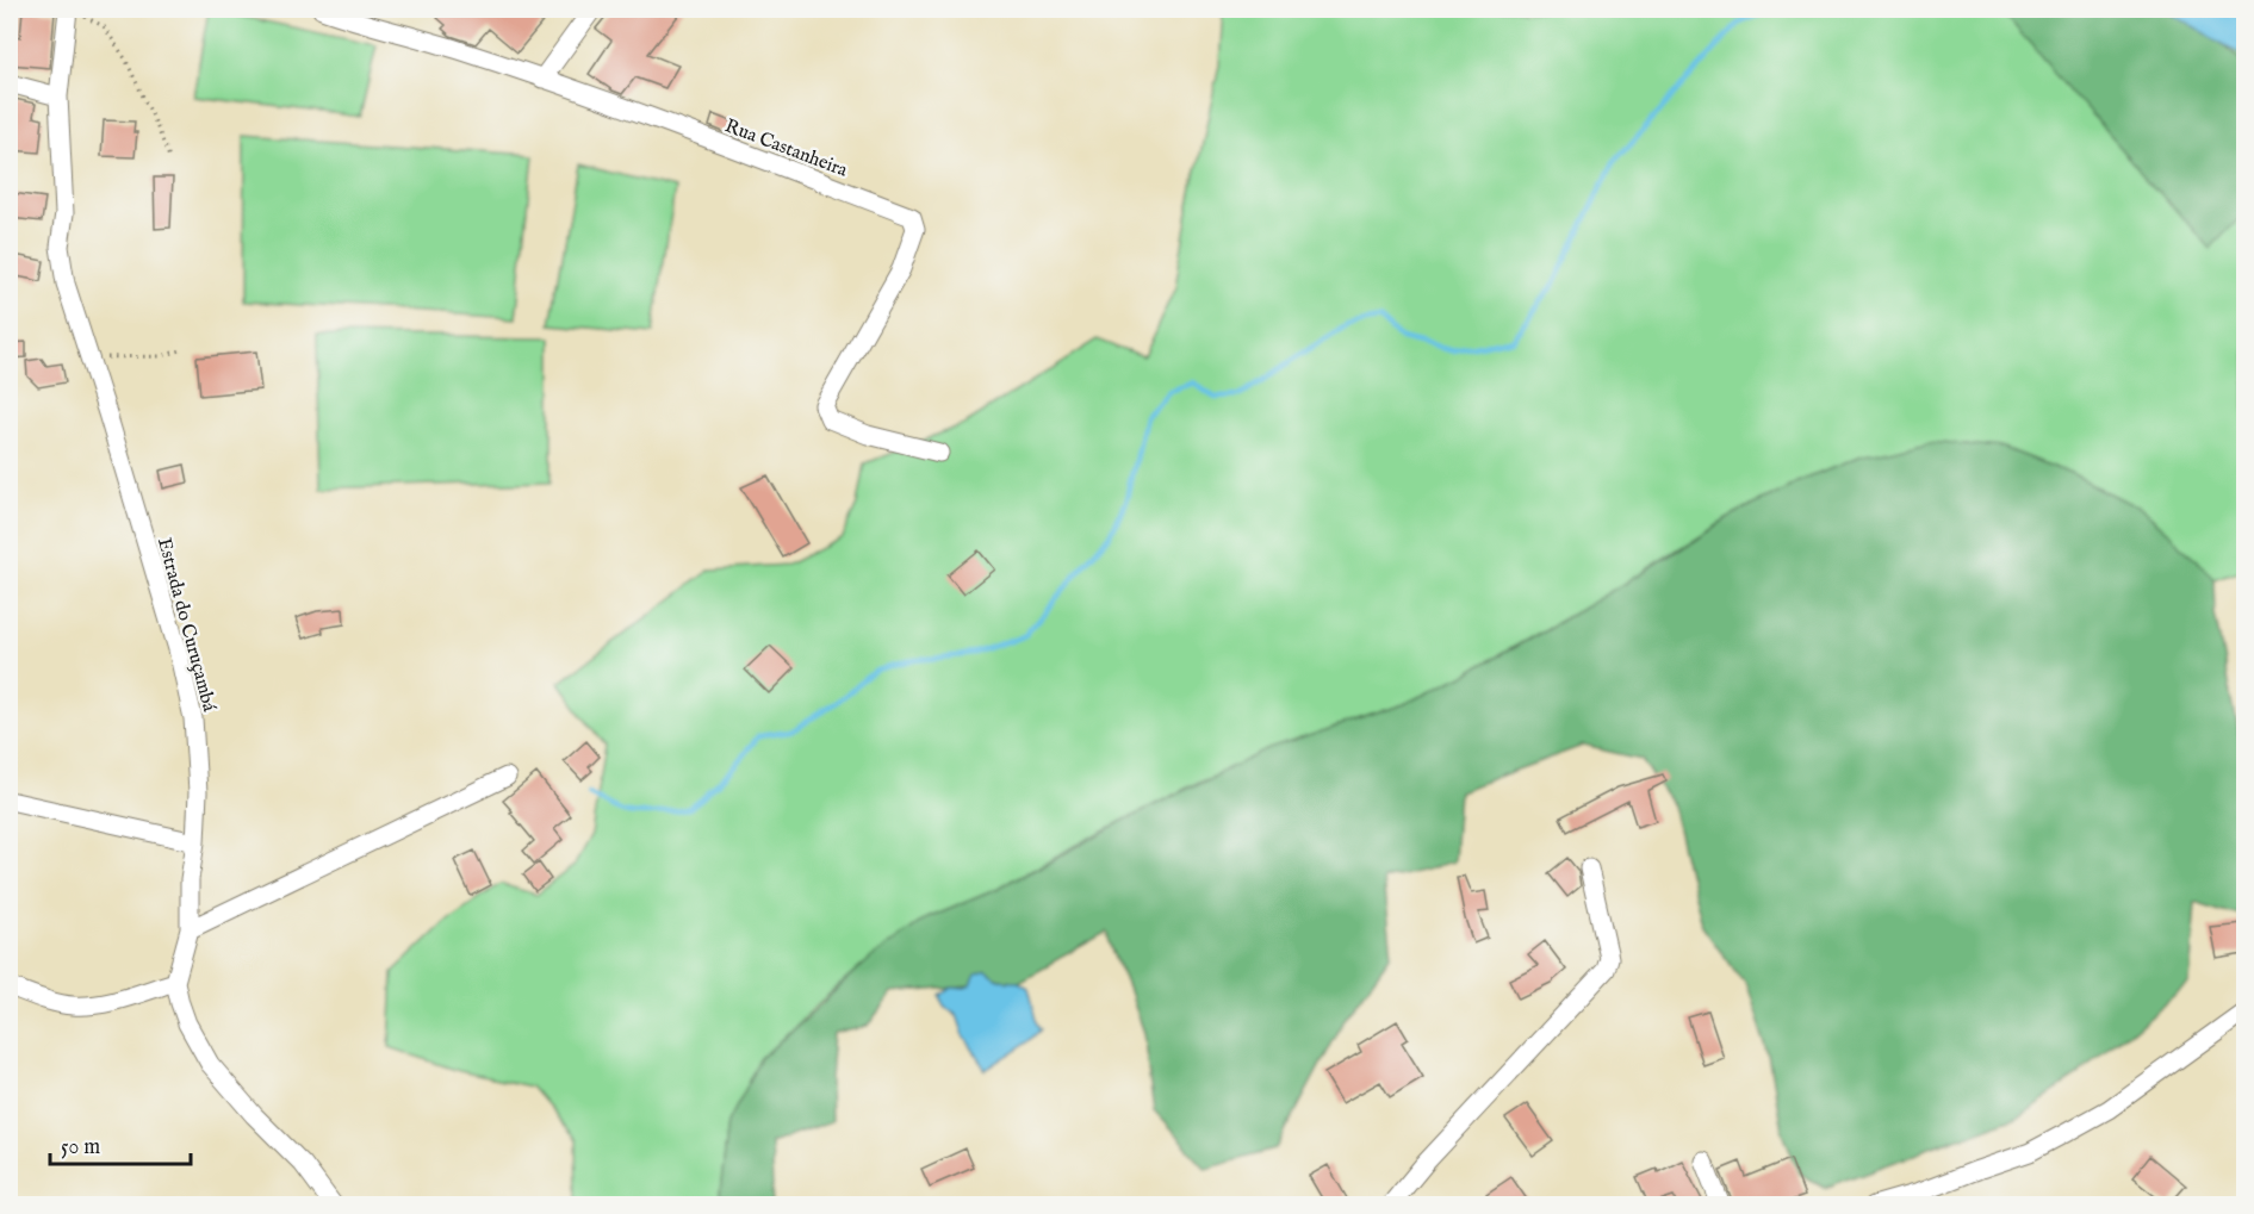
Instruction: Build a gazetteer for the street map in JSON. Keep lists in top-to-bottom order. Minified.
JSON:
{"streets":{"street":["Rua Castanheira","Estrada do Curuçambá"]},"scale_bar":"50 m"}
